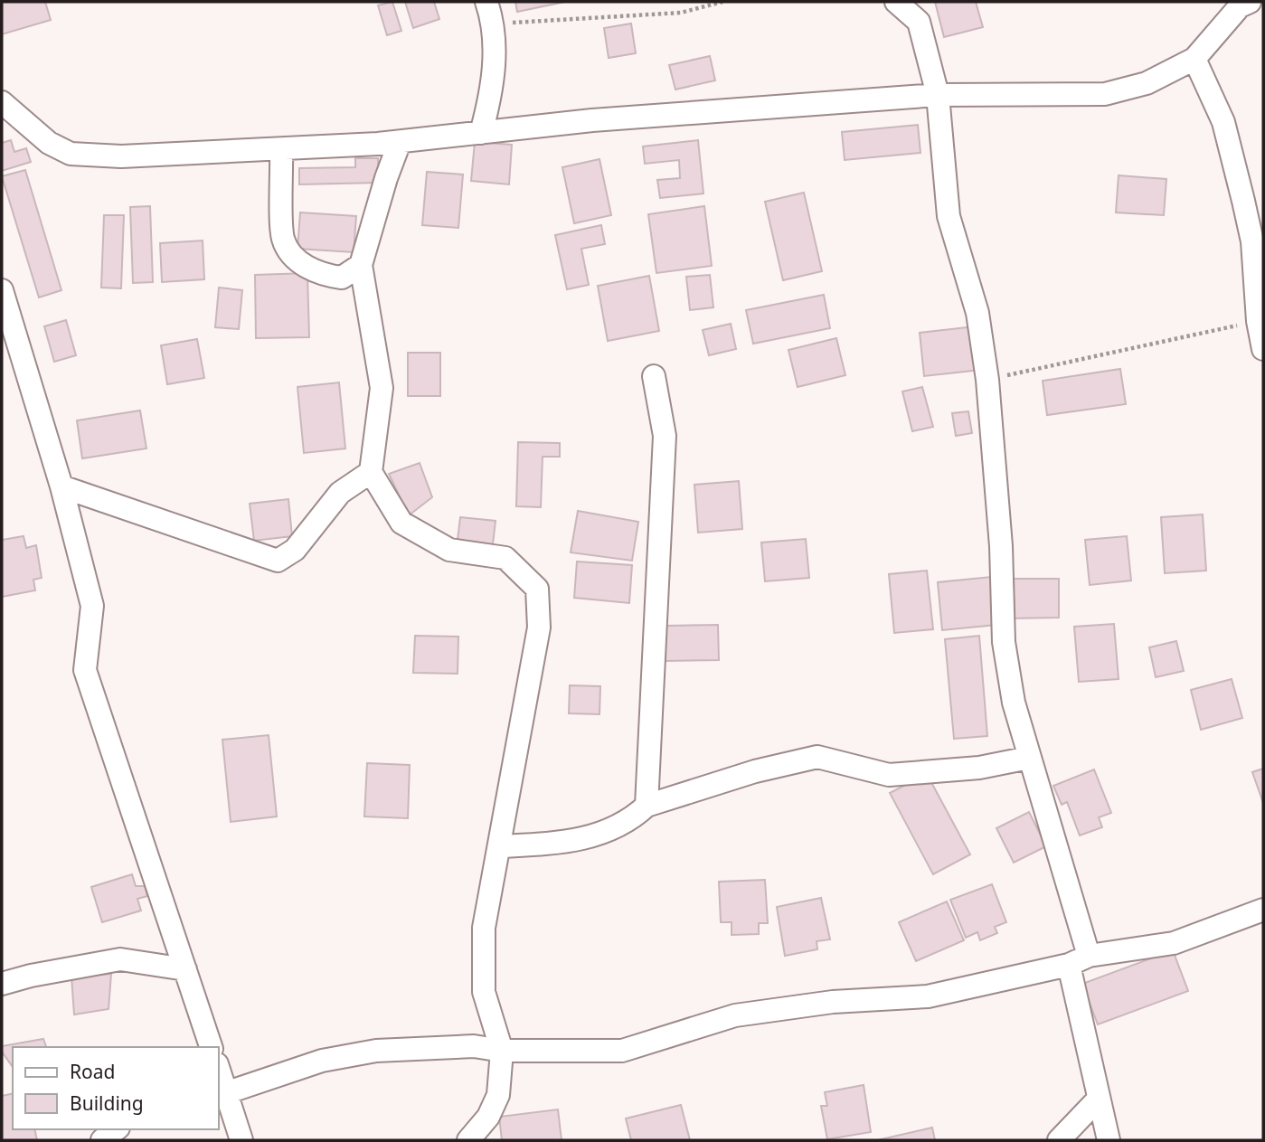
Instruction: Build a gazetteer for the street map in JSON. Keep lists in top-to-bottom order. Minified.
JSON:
{"legend":["Road","Building"]}
